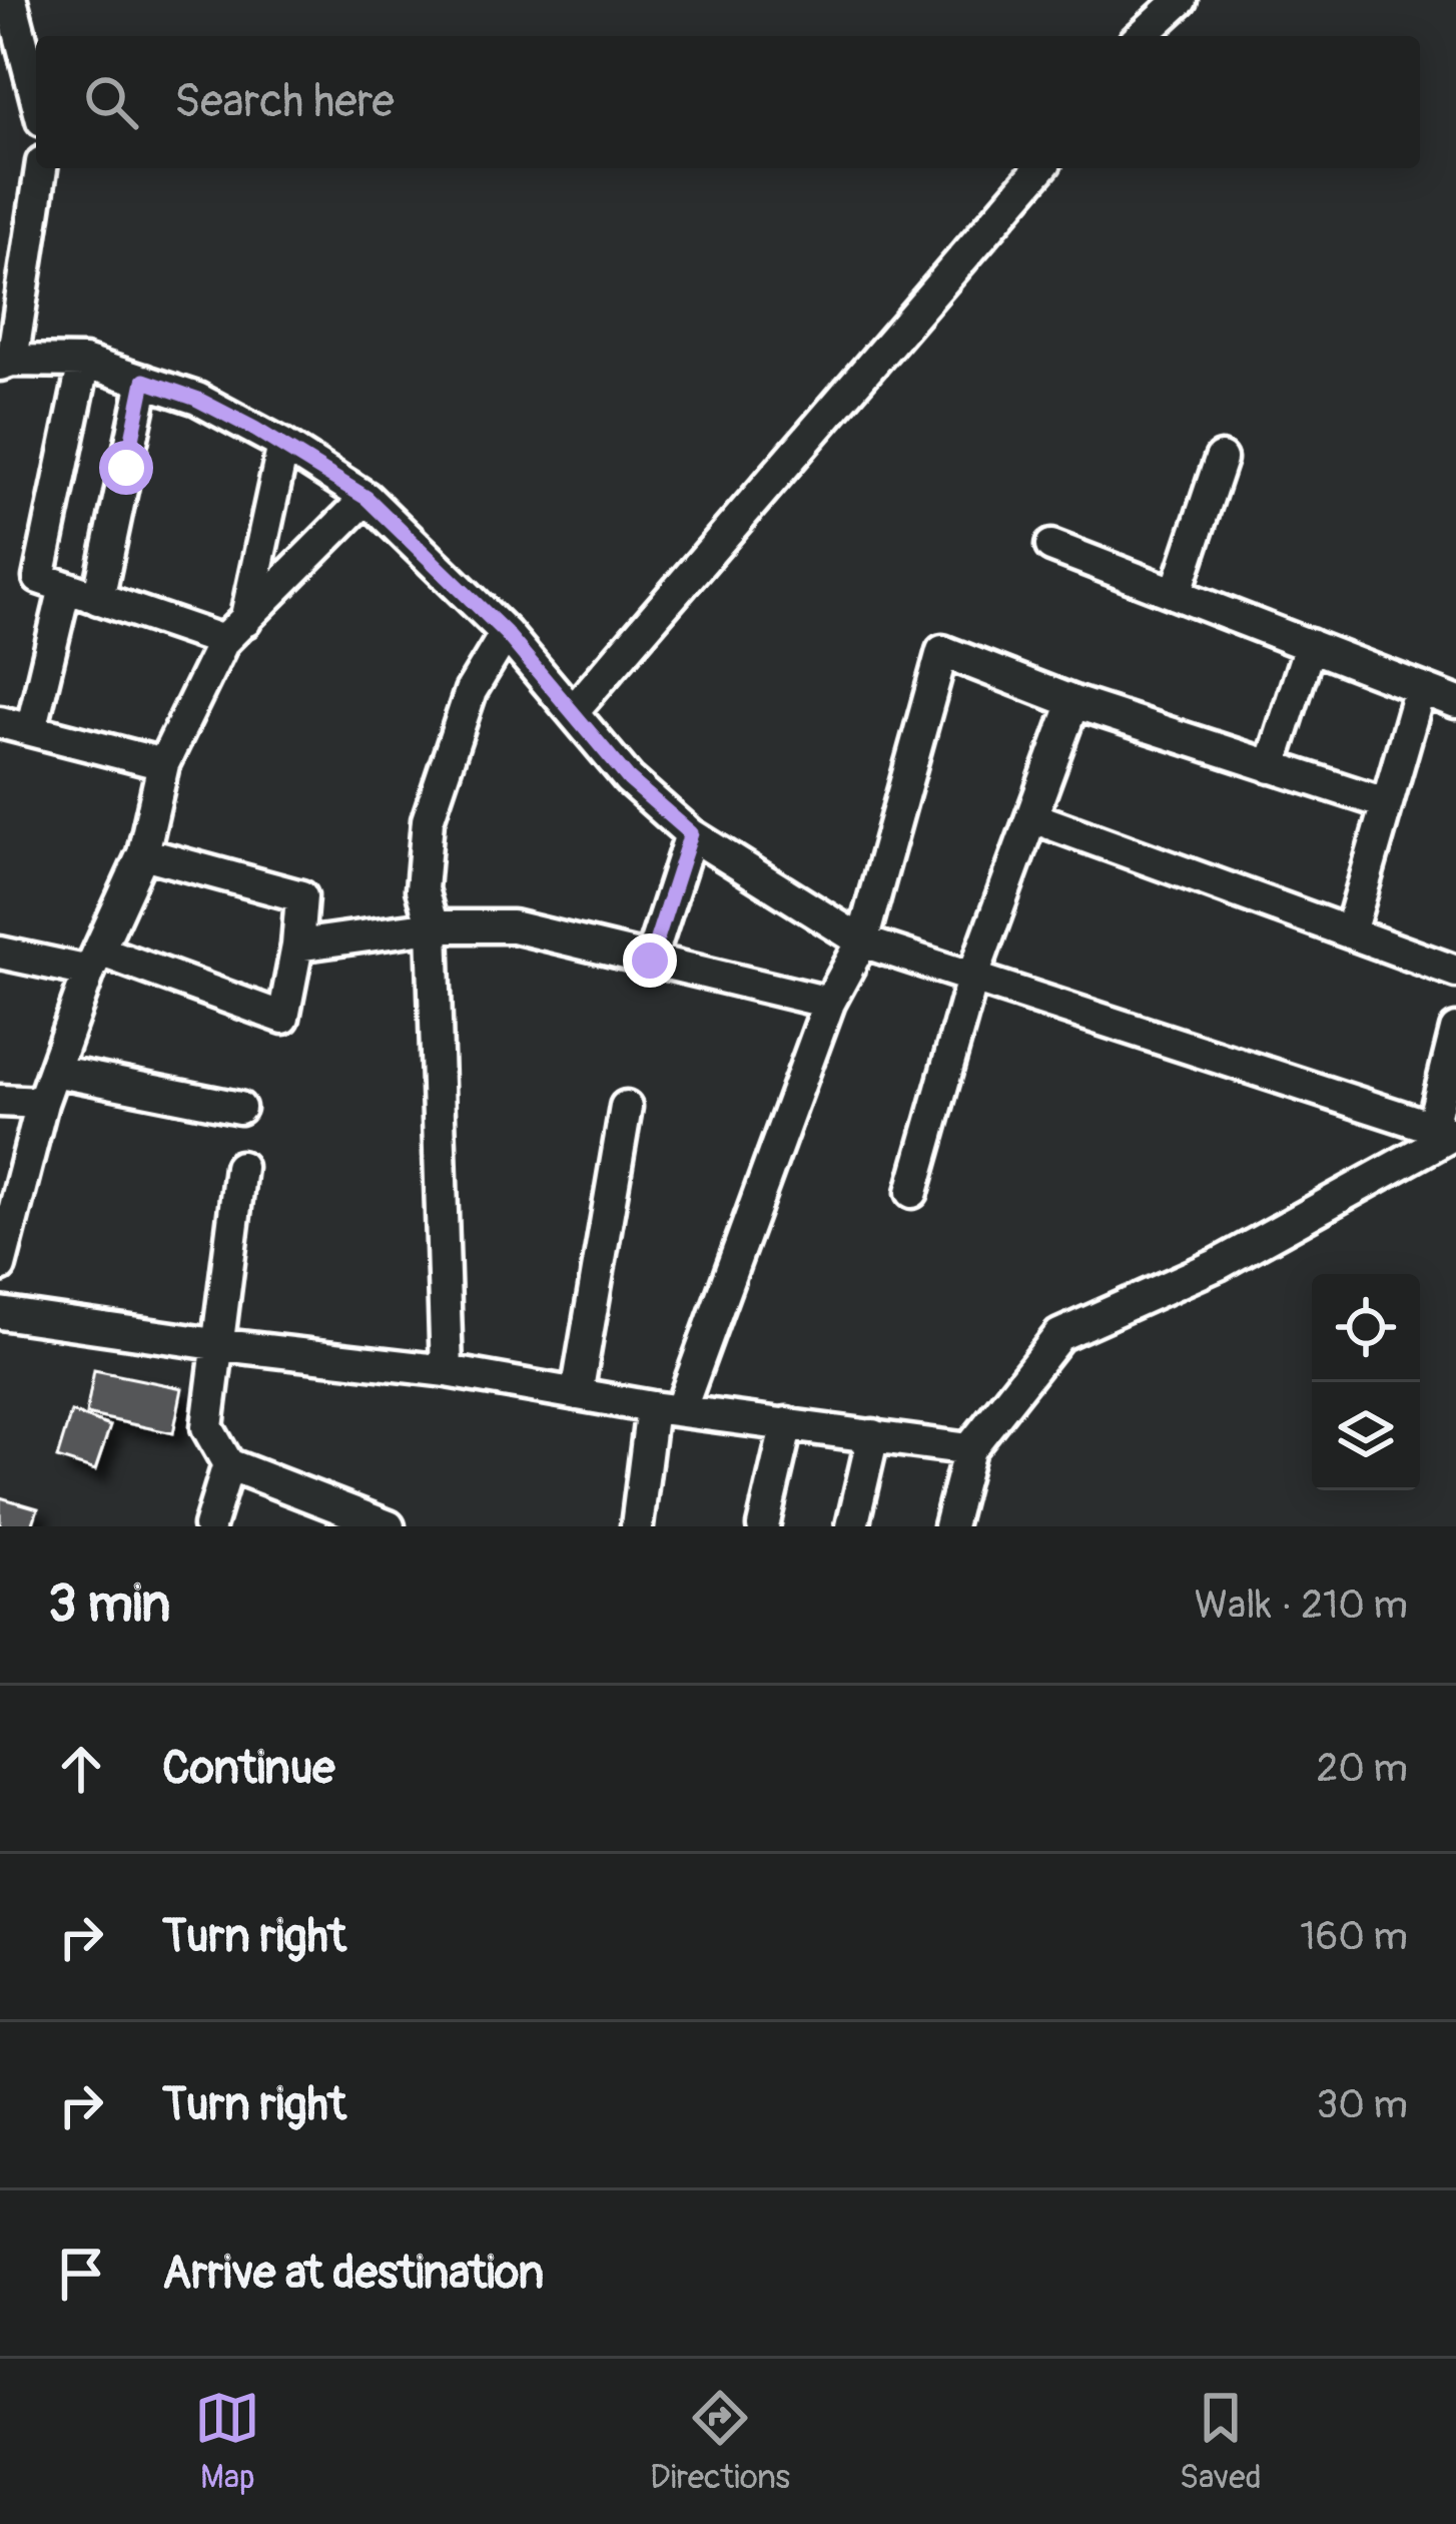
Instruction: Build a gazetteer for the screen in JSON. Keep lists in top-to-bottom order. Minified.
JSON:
{"page":{"search":"Search here","heading":["3 min","Walk · 210 m"],"list":[["Continue","20 m"],["Turn right","160 m"],["Turn right","30 m"],"Arrive at destination"],"nav":["Map","Directions","Saved"]}}
